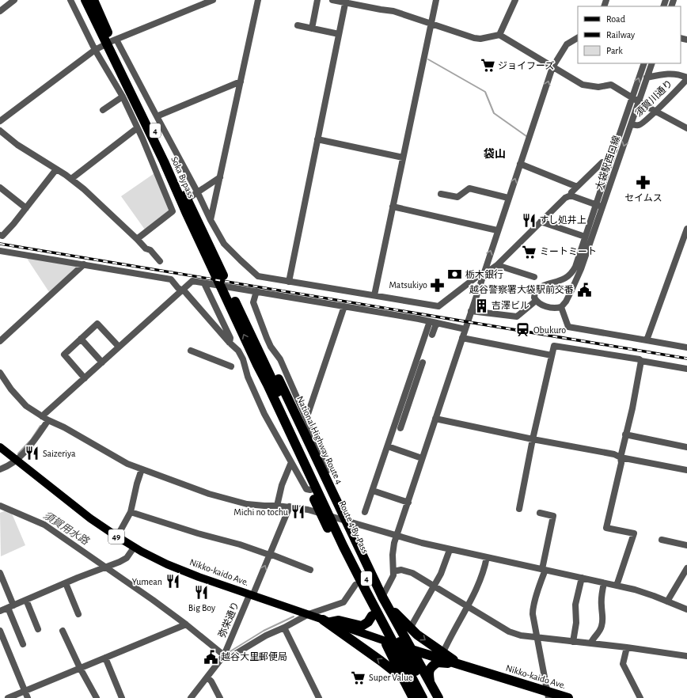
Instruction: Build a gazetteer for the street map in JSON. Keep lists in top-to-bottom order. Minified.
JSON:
{"streets":{"highway":["4","Soka Bypass","National Highway Route 4","Route 4 By-Pass","Nikko-kaido Ave."],"main road":["49"],"street":["須賀川通り","大袋駅西口線","弥栄通り"]},"crossings":[["須賀川通り","大袋駅西口線"],["4","Soka Bypass"],["4","National Highway Route 4"],["4","Route 4 By-Pass"],["4","Nikko-kaido Ave."],["Soka Bypass","National Highway Route 4"],["Soka Bypass","Route 4 By-Pass"],["National Highway Route 4","Route 4 By-Pass"],["National Highway Route 4","Nikko-kaido Ave."],["Nikko-kaido Ave.","弥栄通り"]],"districts":["袋山"],"water":["須賀用水路"],"places":{"supermarket":["ジョイフーズ","ミートミート","Super Value"],"pharmacy":["セイムス","Matsukiyo"],"restaurant":["すし処井上","Saizeriya","Michi no tochu","Yumean","Big Boy"],"bank":["栃木銀行"],"public building":["越谷警察署大袋駅前交番","越谷大里郵便局"],"building":["吉澤ビル"],"station":["Obukuro"]},"legend":["Road","Railway","Park"]}
